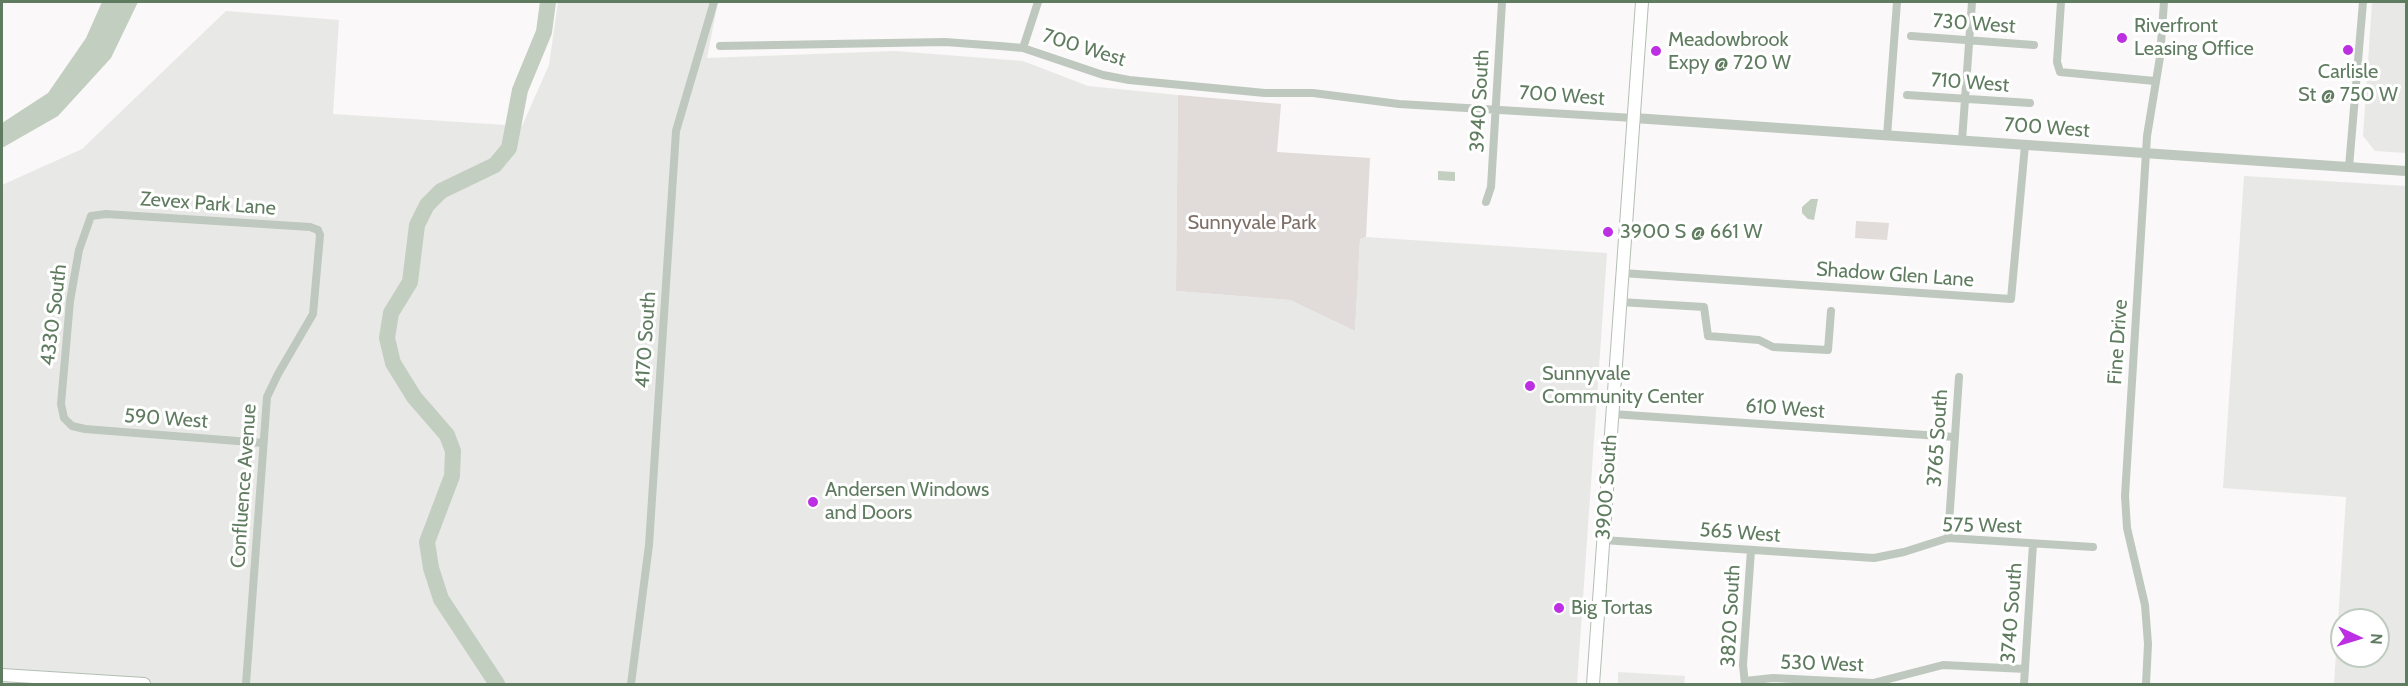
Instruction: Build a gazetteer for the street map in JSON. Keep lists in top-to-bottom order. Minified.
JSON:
{"streets":{"main road":["3900 South"],"street":["730 West","700 West","710 West","3940 South","Zevex Park Lane","Shadow Glen Lane","4330 South","4170 South","Fine Drive","610 West","590 West","3765 South","Confluence Avenue","575 West","565 West","3740 South","3820 South","530 West"]},"crossings":[["700 West","3940 South"],["700 West","Shadow Glen Lane"],["700 West","Fine Drive"],["700 West","3900 South"],["Zevex Park Lane","4330 South"],["Zevex Park Lane","Confluence Avenue"],["Shadow Glen Lane","3900 South"],["4330 South","590 West"],["610 West","3765 South"],["610 West","3900 South"],["590 West","Confluence Avenue"],["3765 South","575 West"],["3900 South","565 West"],["575 West","565 West"],["575 West","3740 South"],["565 West","3820 South"],["3740 South","530 West"],["3820 South","530 West"]],"parks":["Sunnyvale Park"],"places":["Riverfront Leasing Office","Carlisle St @ 750 W","Meadowbrook Expy @ 720 W","3900 S @ 661 W","Sunnyvale Community Center","Andersen Windows and Doors","Big Tortas"],"north":"right"}
